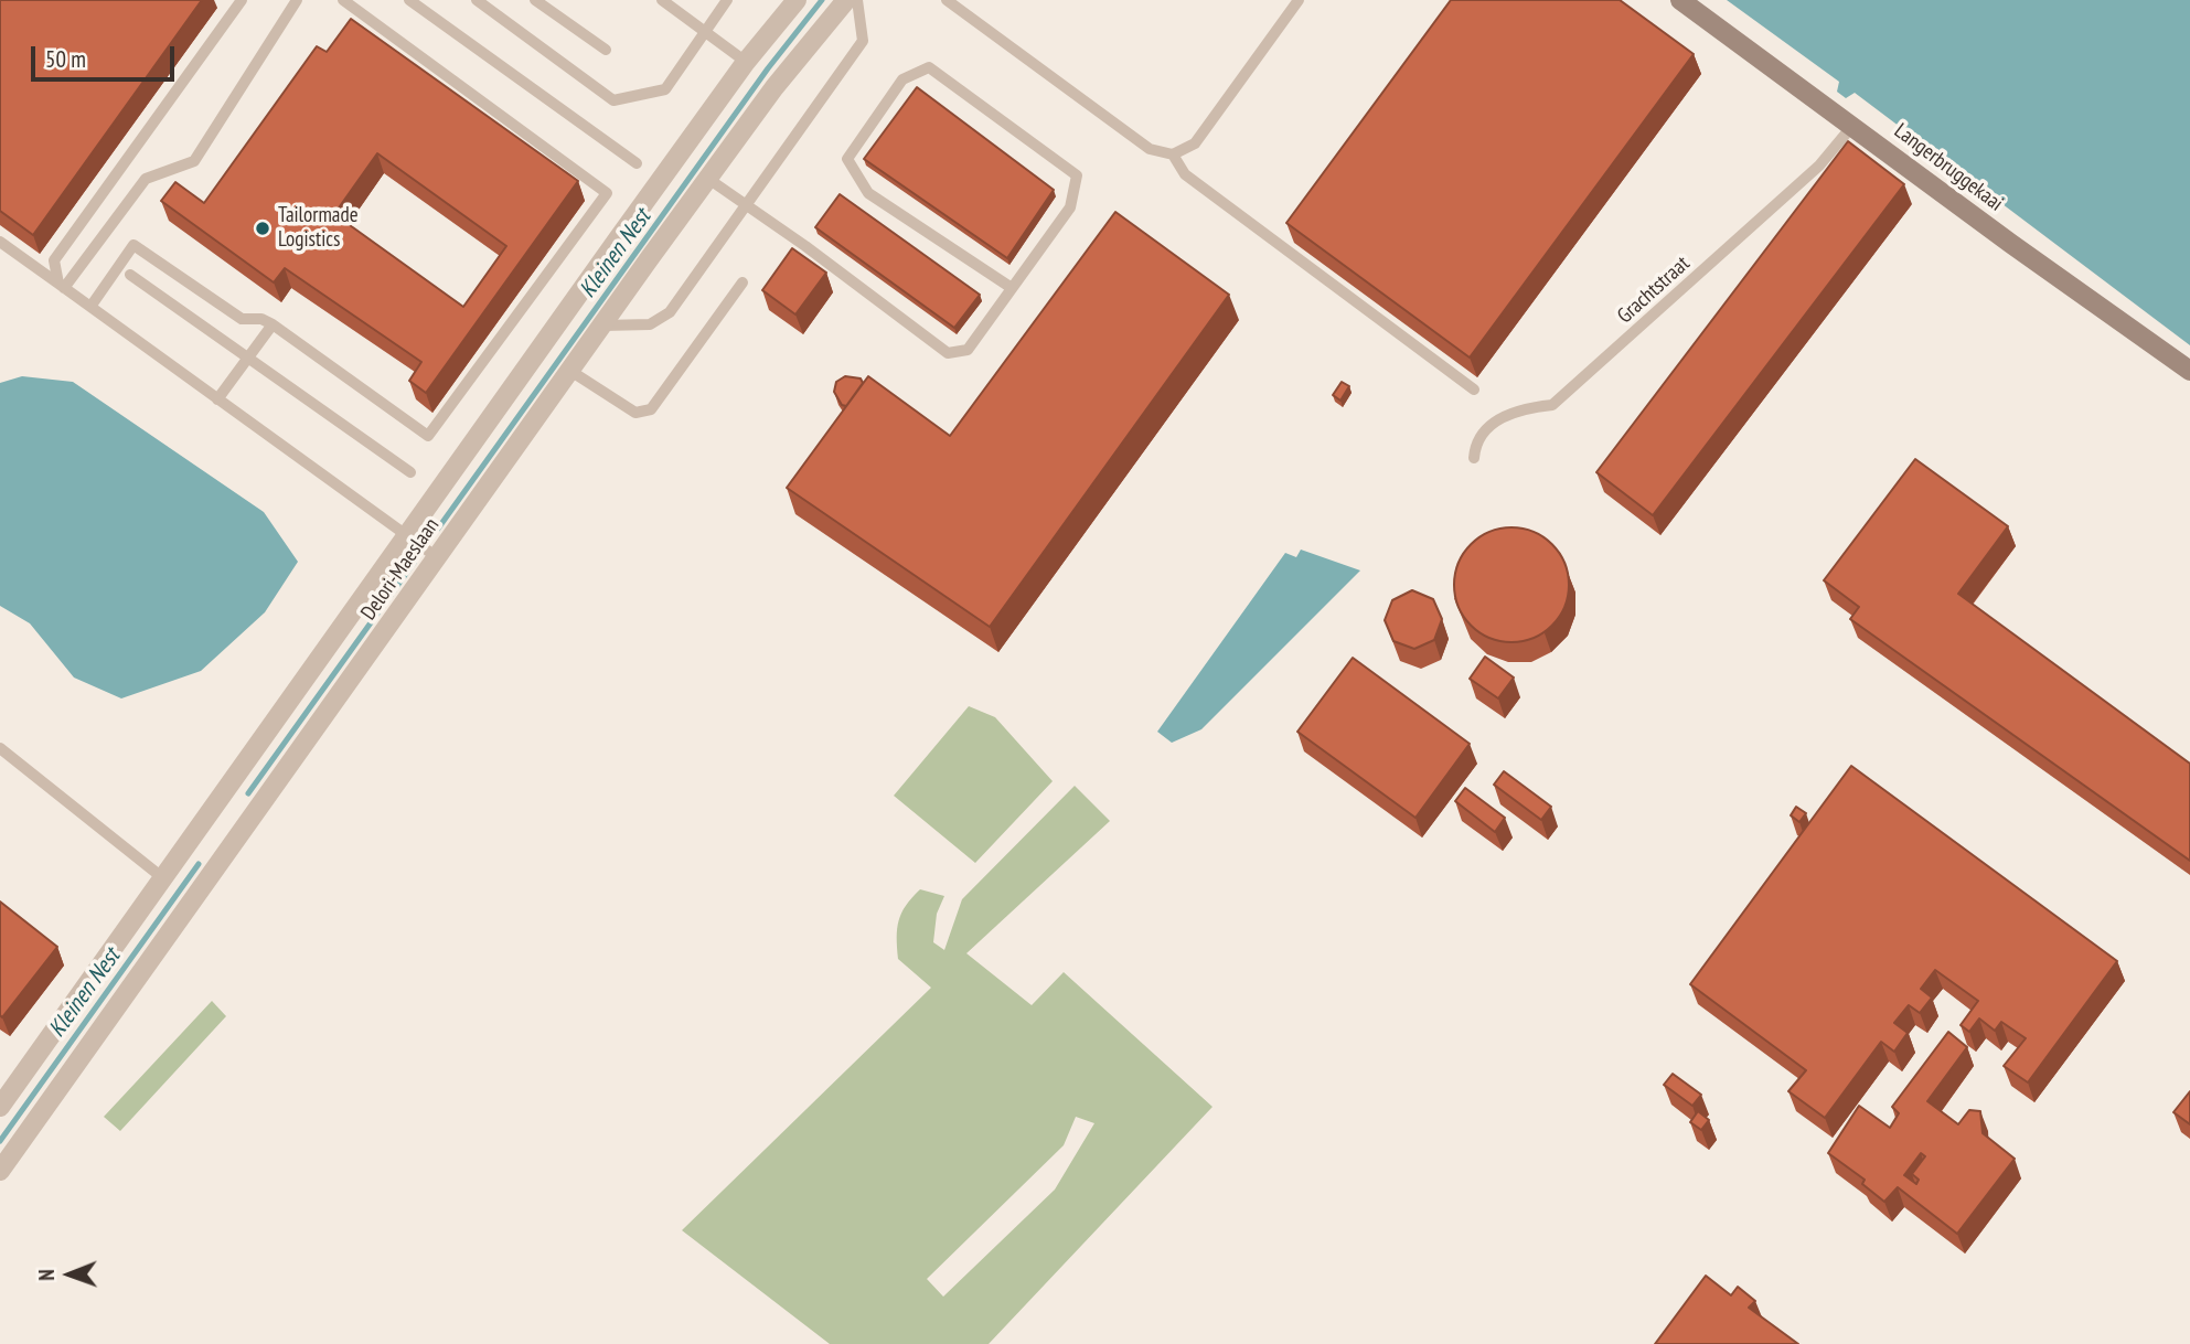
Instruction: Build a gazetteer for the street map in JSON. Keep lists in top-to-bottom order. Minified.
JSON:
{"streets":{"main road":["Langerbruggekaai"],"street":["Delori-Maeslaan"],"lane":["Grachtstraat"]},"crossings":[["Langerbruggekaai","Grachtstraat"]],"water":["Kleinen Nest"],"places":["Tailormade Logistics"],"scale_bar":"50 m","north":"left"}
